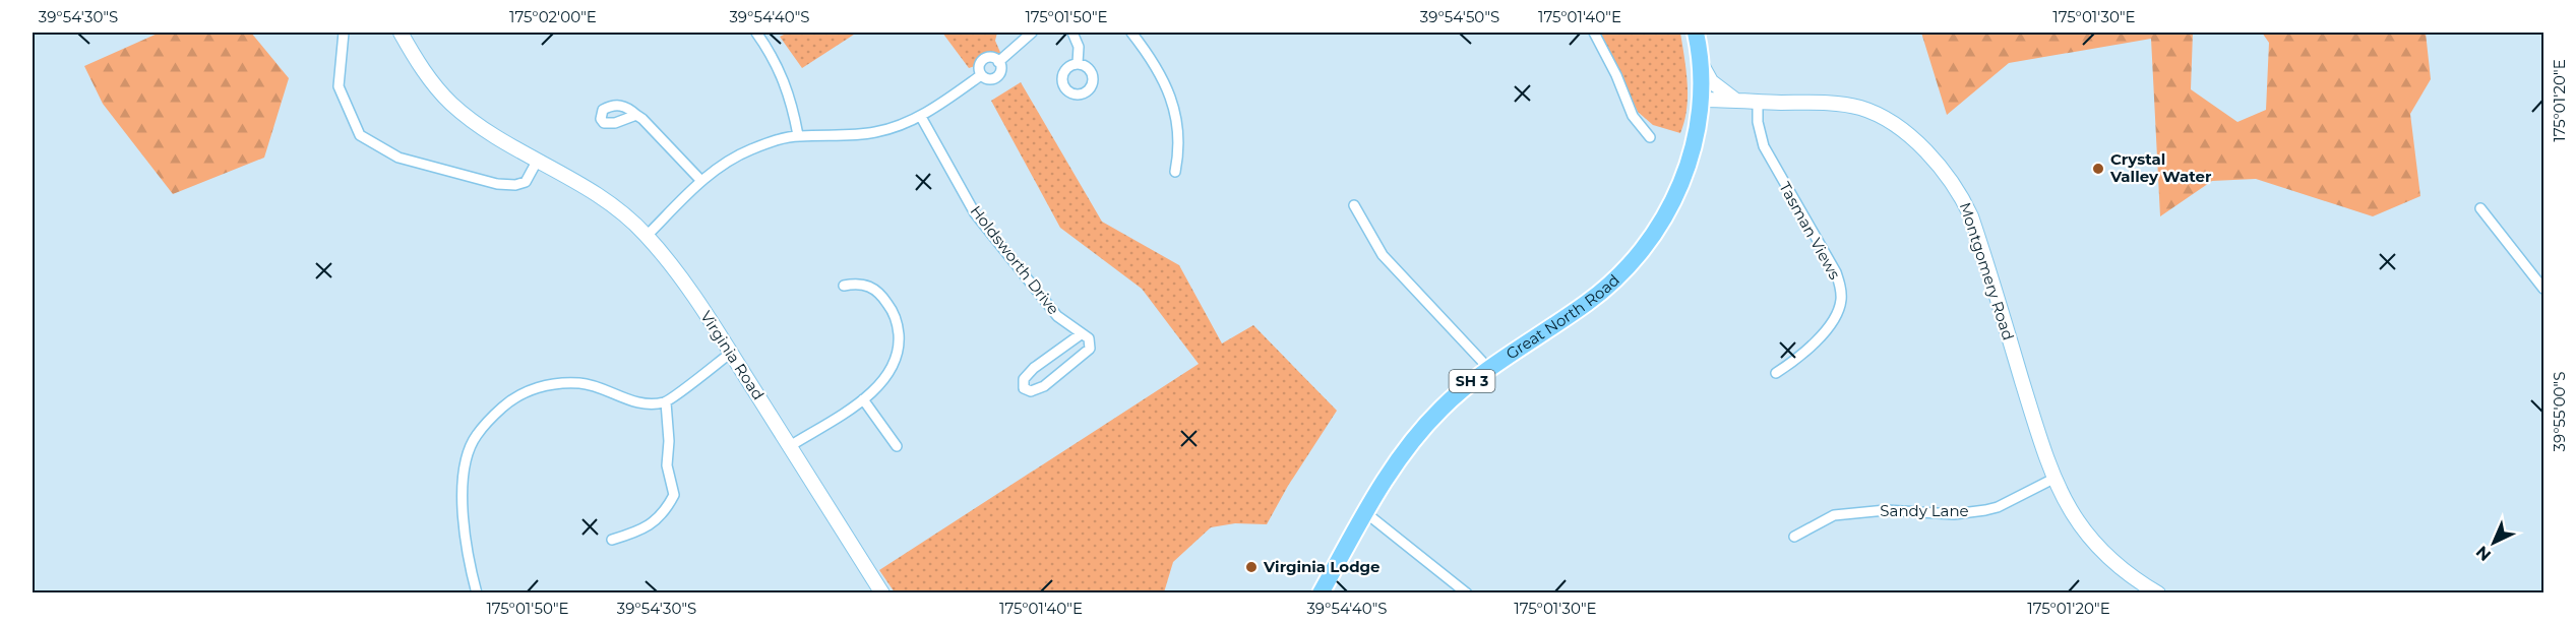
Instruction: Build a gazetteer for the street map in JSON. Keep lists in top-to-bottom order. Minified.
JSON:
{"streets":{"highway":["Great North Road","SH 3"],"street":["Tasman Views","Holdsworth Drive","Montgomery Road","Virginia Road","Sandy Lane"]},"crossings":[["Tasman Views","Montgomery Road"],["Montgomery Road","Great North Road"],["Montgomery Road","Sandy Lane"]],"places":["Crystal Valley Water","Virginia Lodge"],"north":"bottom left","coordinates":["39°54'30\"S","175°02'00\"E","39°54'40\"S","175°01'50\"E","39°54'50\"S","175°01'40\"E","175°01'30\"E","175°01'20\"E","39°55'00\"S"]}
